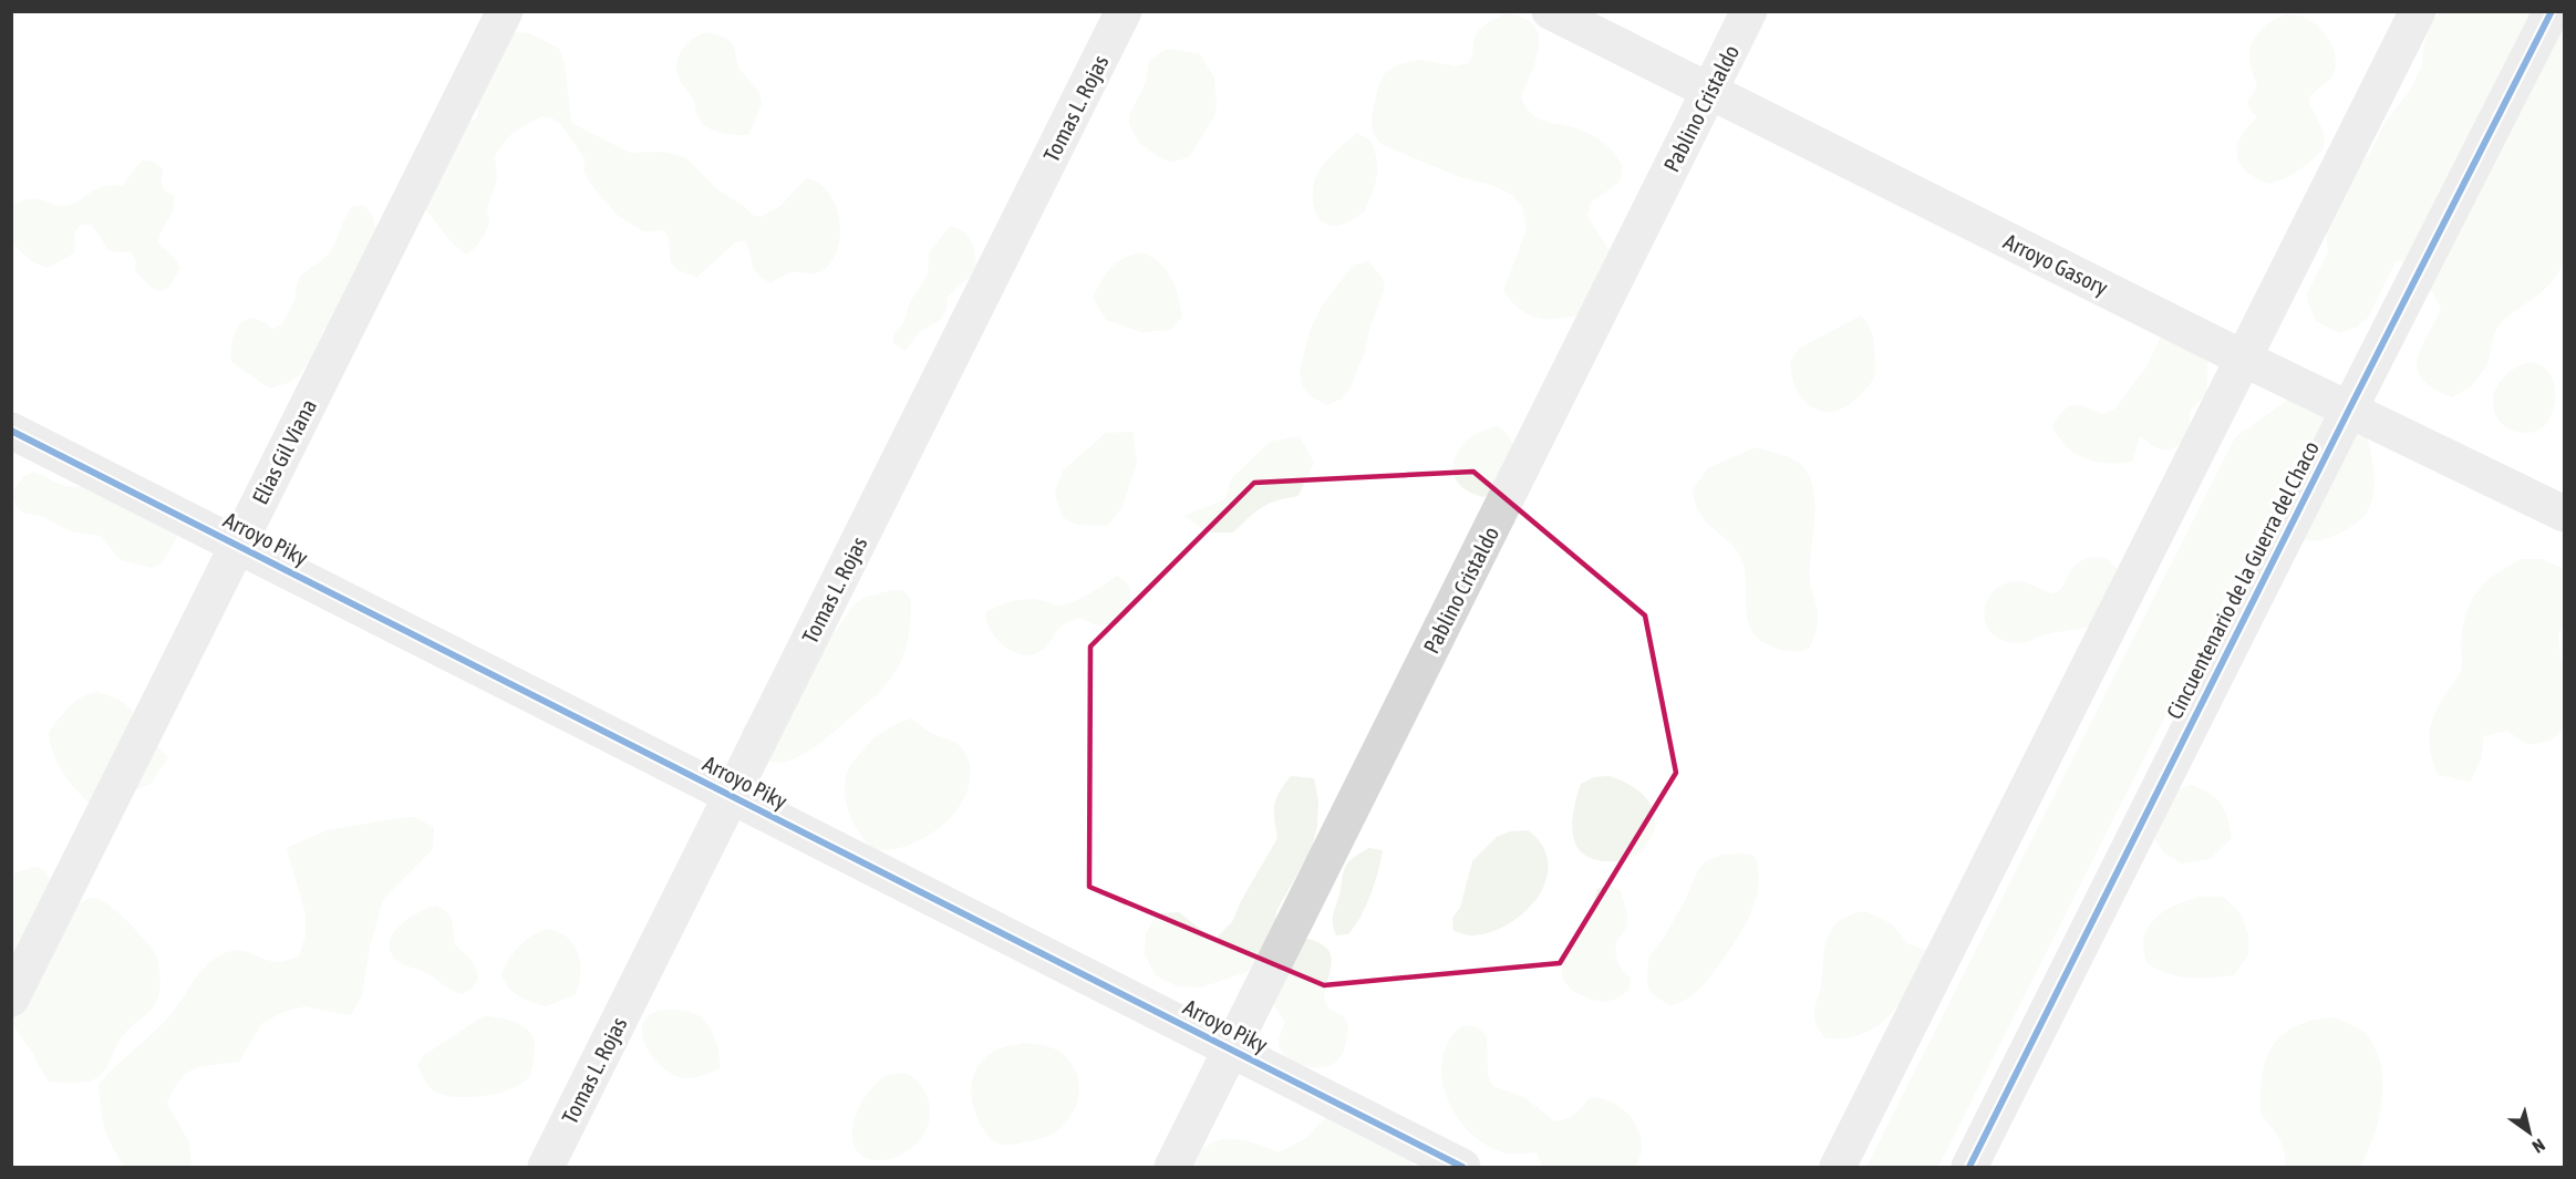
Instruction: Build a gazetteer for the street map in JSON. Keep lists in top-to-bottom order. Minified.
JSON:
{"streets":{"street":["Tomas L. Rojas","Pablino Cristaldo","Arroyo Gasory","Elias Gil Viana","Arroyo Piky","Cincuentenario de la Guerra del Chaco"]},"crossings":[["Tomas L. Rojas","Arroyo Piky"],["Pablino Cristaldo","Arroyo Gasory"],["Pablino Cristaldo","Arroyo Piky"],["Arroyo Gasory","Cincuentenario de la Guerra del Chaco"],["Elias Gil Viana","Arroyo Piky"]],"north":"bottom right"}
